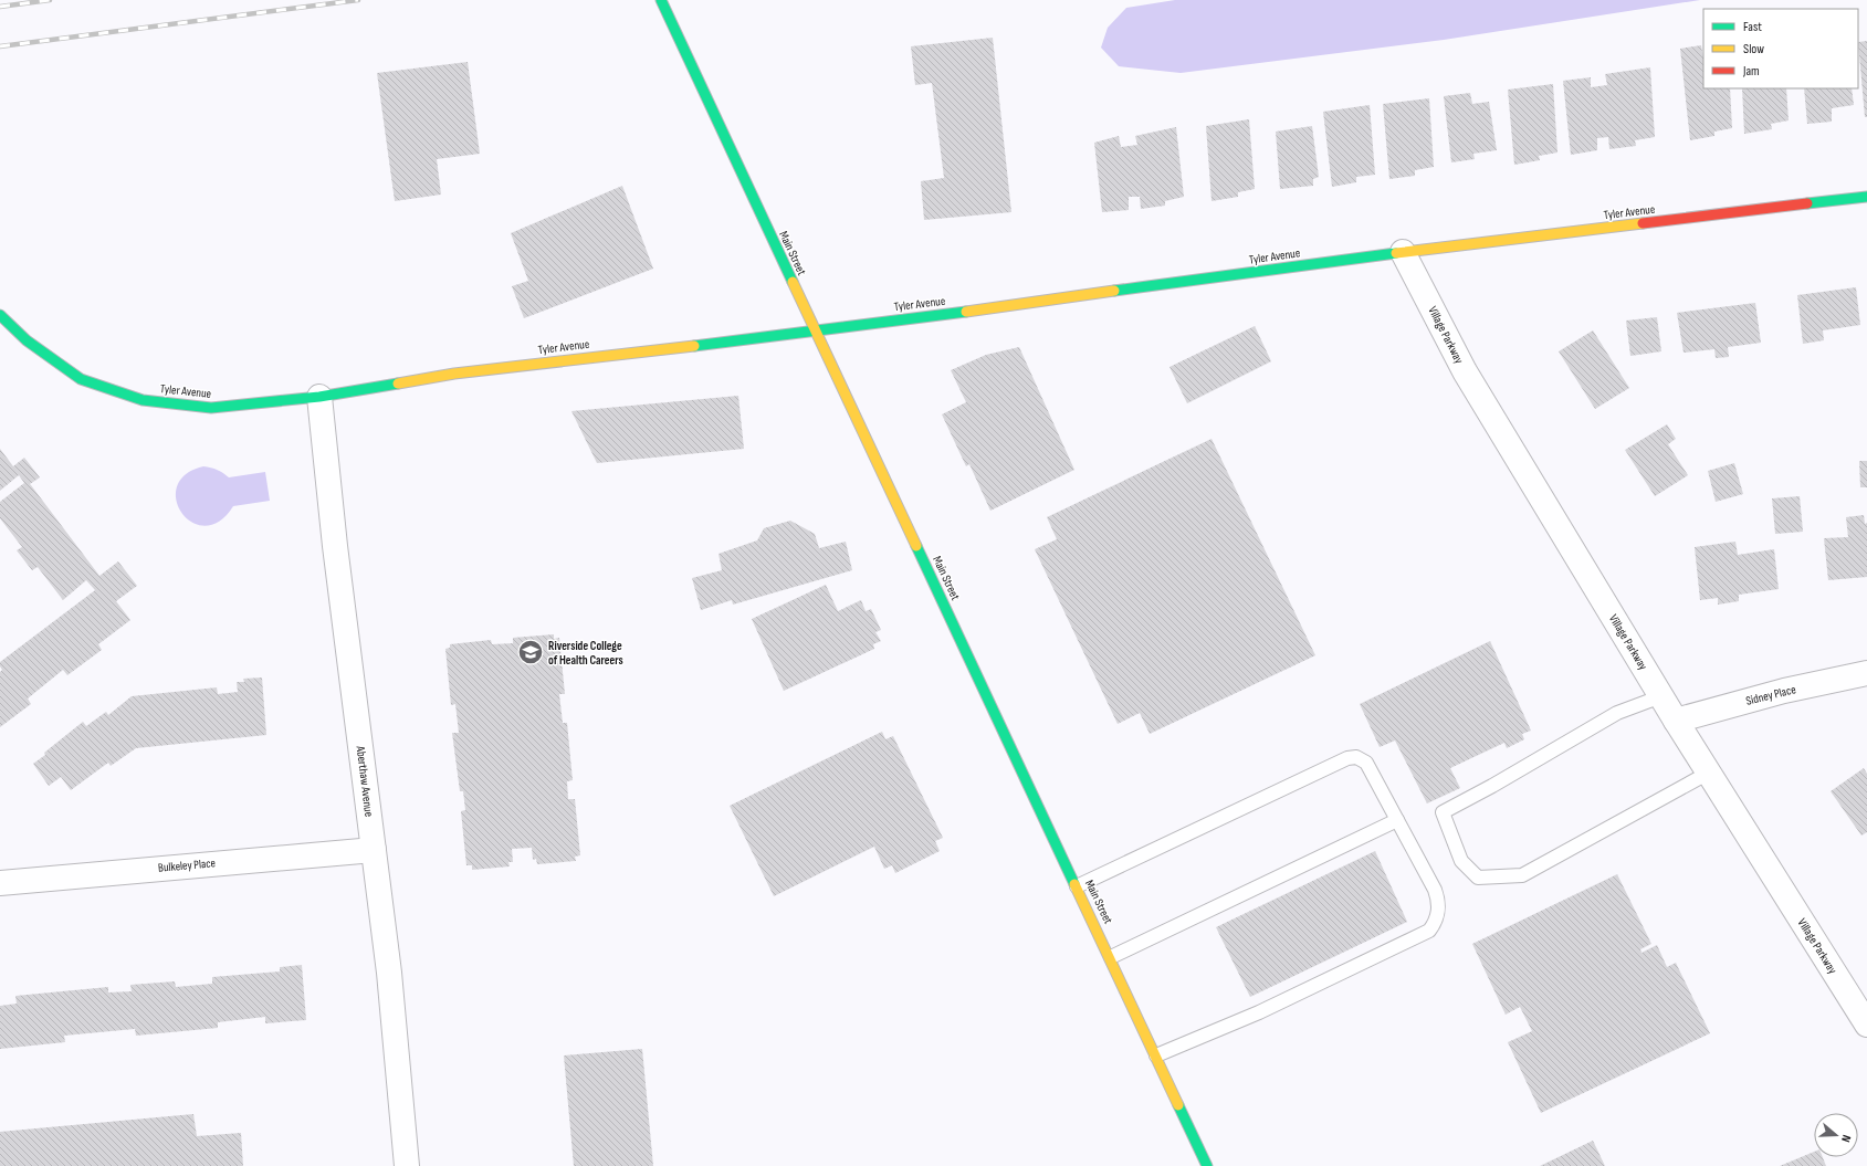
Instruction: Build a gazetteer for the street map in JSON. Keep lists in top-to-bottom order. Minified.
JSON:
{"streets":{"street":["Tyler Avenue","Main Street","Village Parkway","Sidney Place","Aberthaw Avenue","Bulkeley Place"]},"crossings":[["Tyler Avenue","Main Street"],["Tyler Avenue","Village Parkway"],["Tyler Avenue","Aberthaw Avenue"],["Village Parkway","Sidney Place"],["Aberthaw Avenue","Bulkeley Place"]],"places":{"school or university":["Riverside College of Health Careers"]},"legend":["Fast","Slow","Jam"],"north":"right"}
